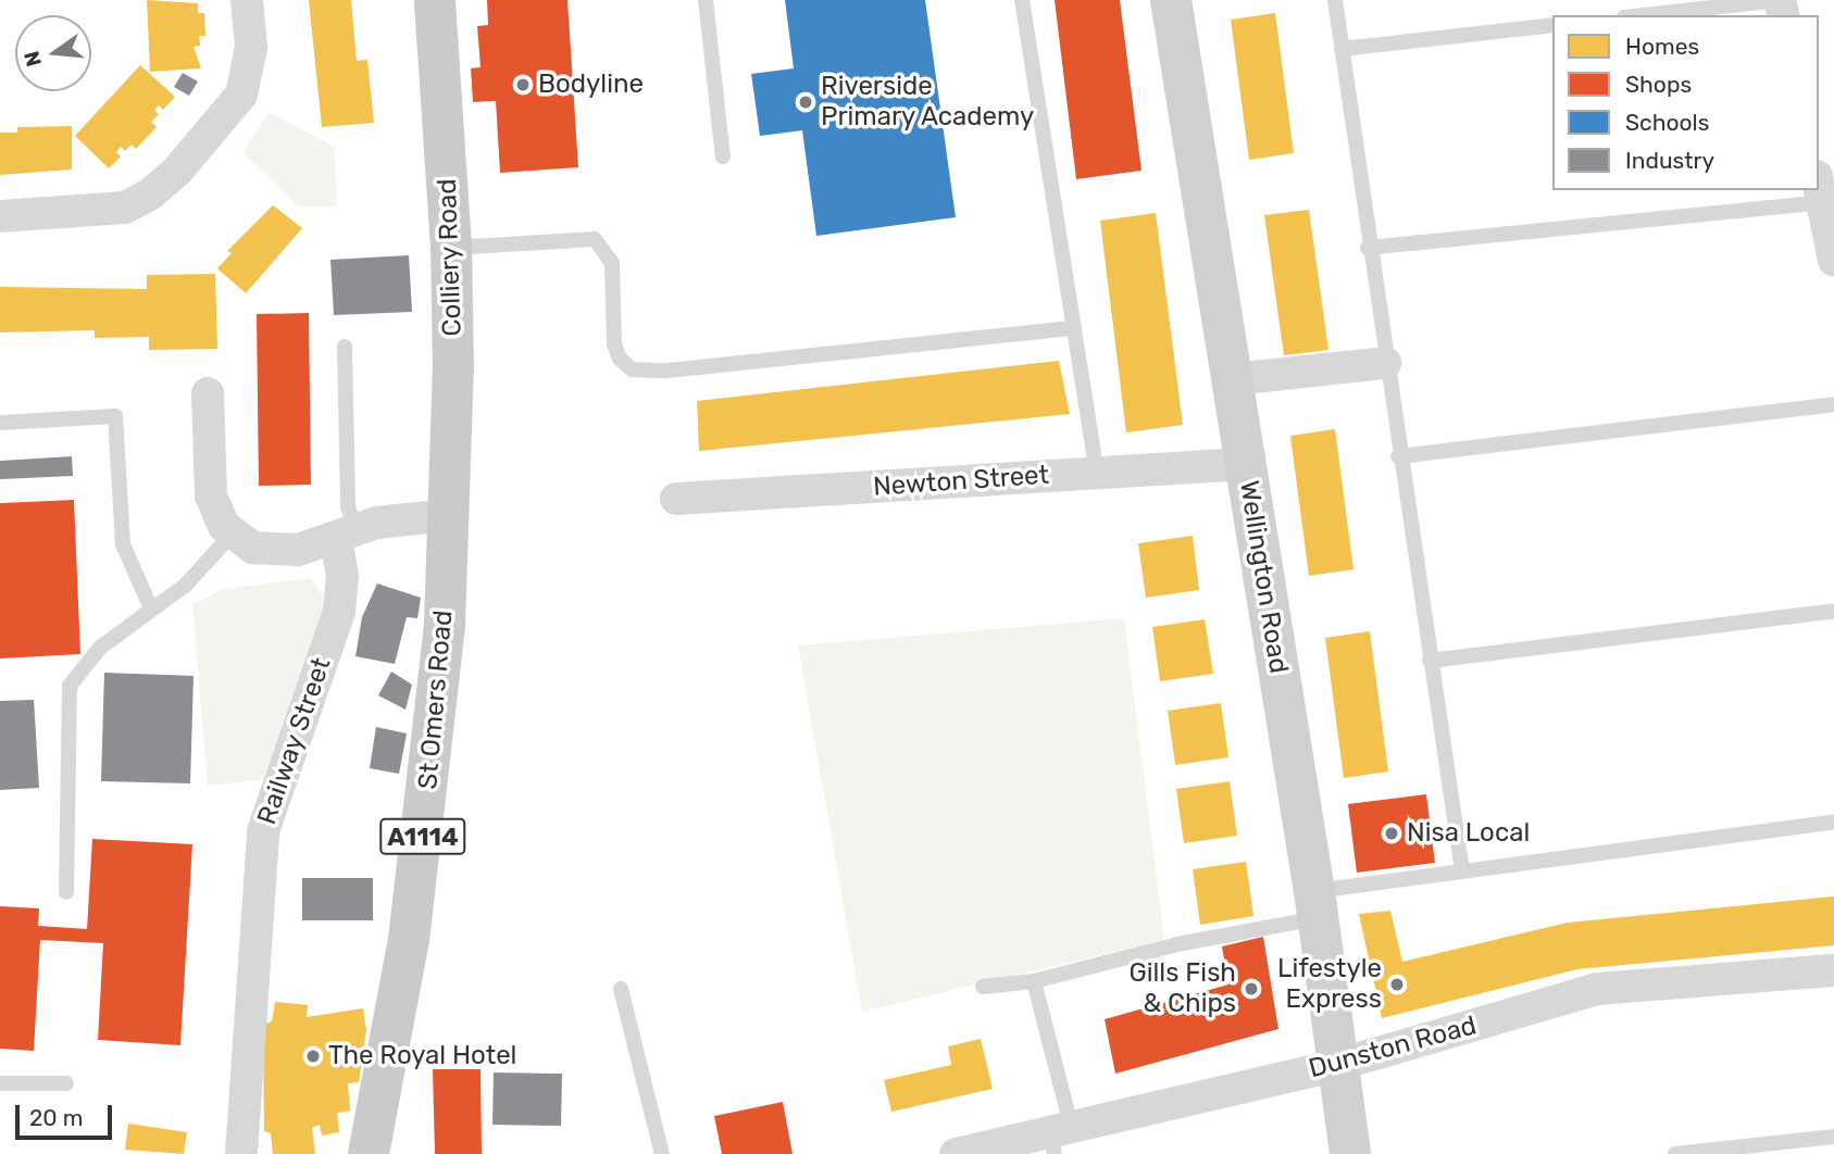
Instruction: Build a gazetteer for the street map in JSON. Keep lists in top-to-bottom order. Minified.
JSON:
{"streets":{"main road":["Colliery Road","St Omers Road","A1114"],"street":["Newton Street","Wellington Road","Railway Street","Dunston Road"]},"crossings":[["Colliery Road","St Omers Road"],["Newton Street","Wellington Road"],["Wellington Road","Dunston Road"]],"places":["Bodyline","Riverside Primary Academy","Nisa Local","Lifestyle Express","Gills Fish & Chips","The Royal Hotel"],"legend":["Homes","Shops","Schools","Industry"],"scale_bar":"20 m","north":"left"}
